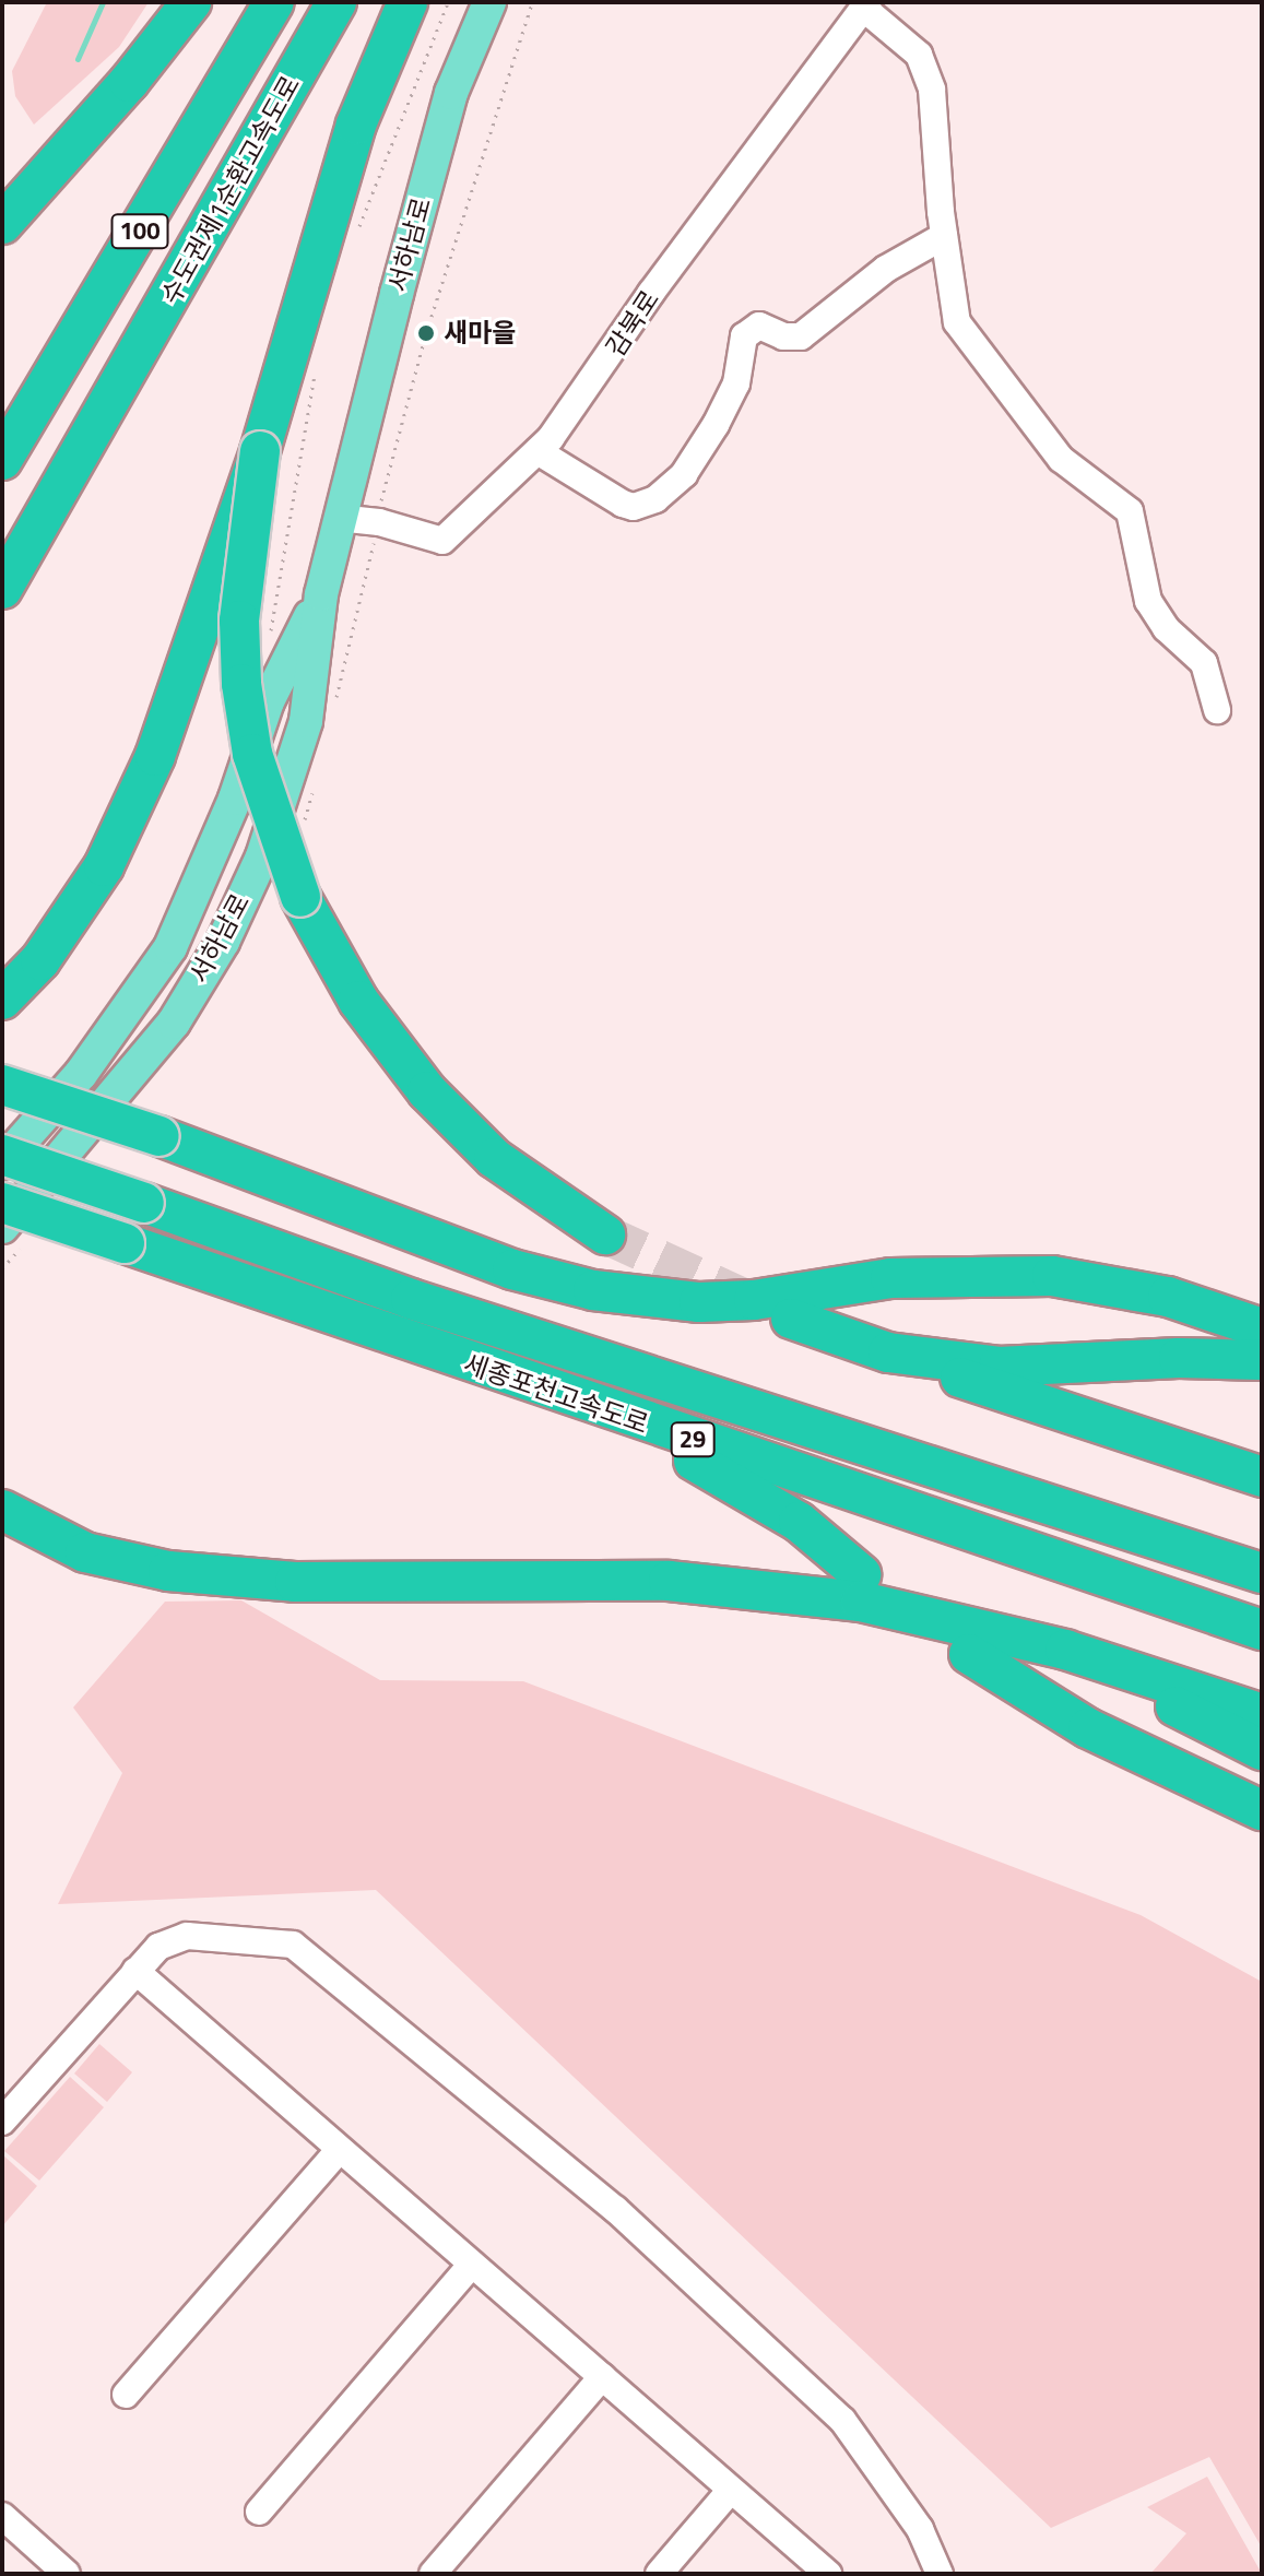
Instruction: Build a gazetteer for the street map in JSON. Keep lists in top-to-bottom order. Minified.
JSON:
{"streets":{"highway":["수도권제1순환고속도로","100","세종포천고속도로","29"],"main road":["서하남로"],"street":["감북로"]},"crossings":[["서하남로","감북로"]],"places":["새마을"]}
